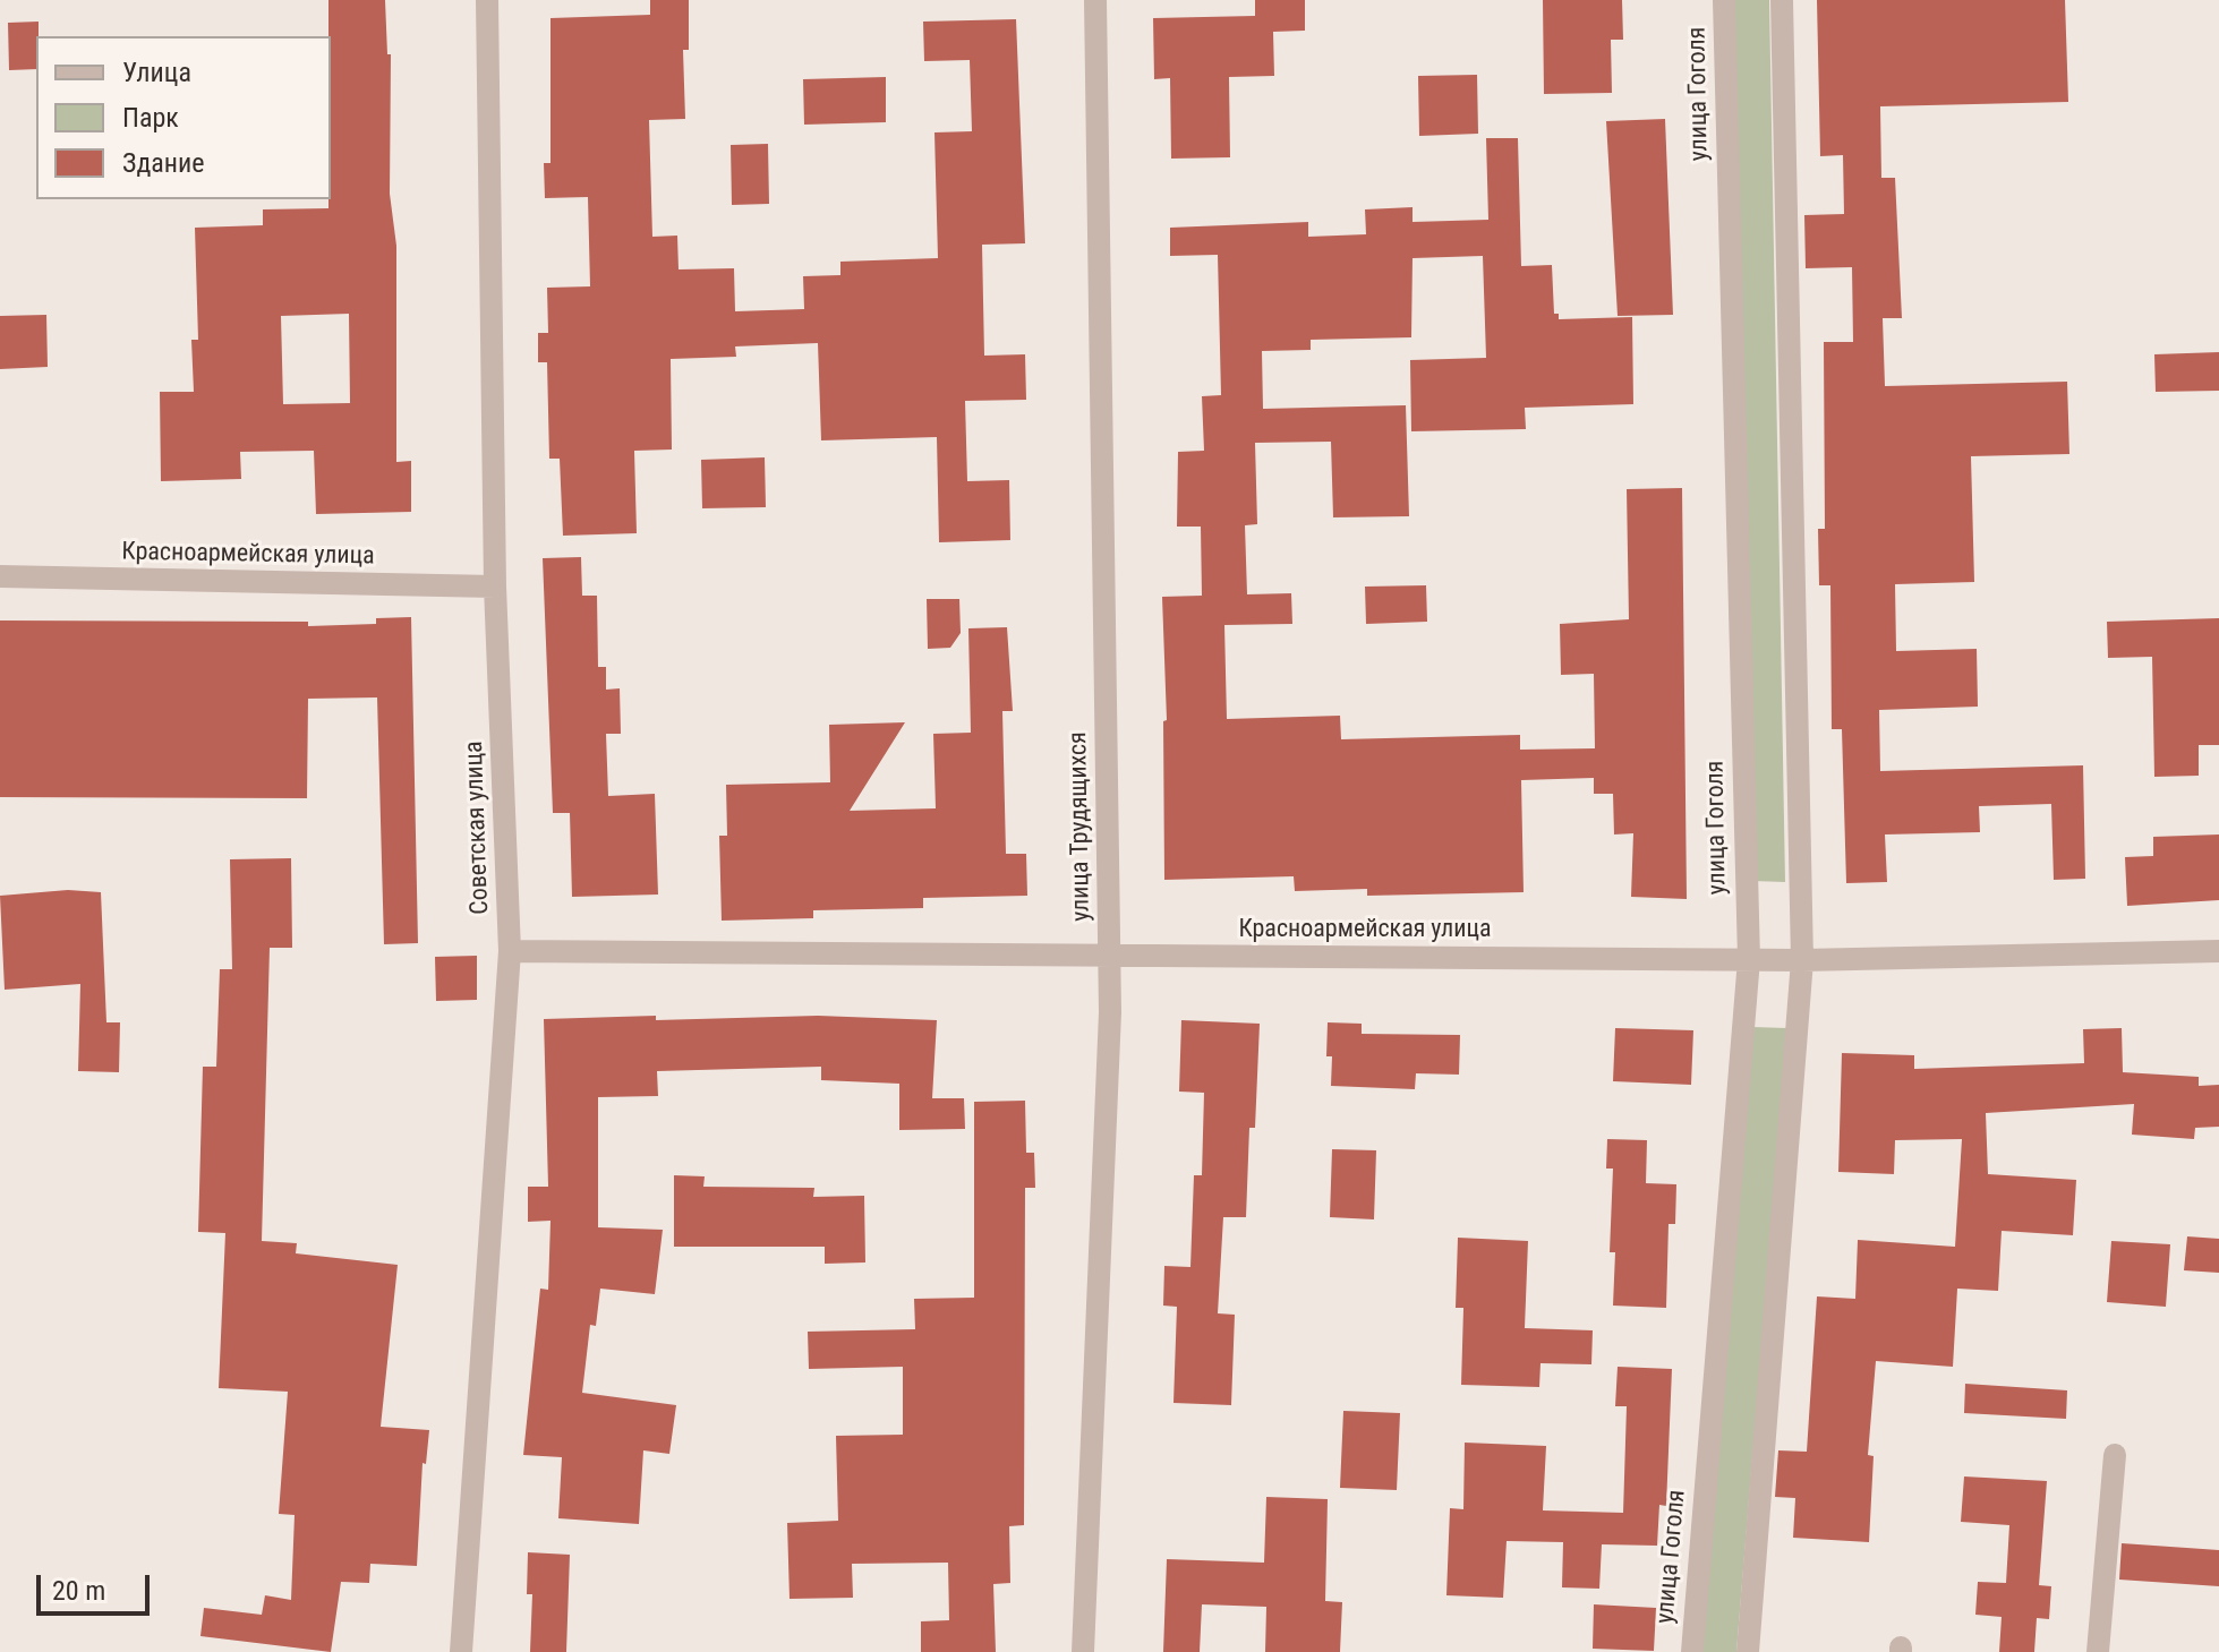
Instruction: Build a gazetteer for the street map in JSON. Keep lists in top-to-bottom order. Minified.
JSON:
{"streets":{"street":["улица Гоголя","Красноармейская улица","улица Трудящихся","Советская улица"]},"crossings":[["улица Гоголя","Красноармейская улица"],["Красноармейская улица","улица Трудящихся"],["Красноармейская улица","Советская улица"]],"legend":["Улица","Парк","Здание"],"scale_bar":"20 m"}
